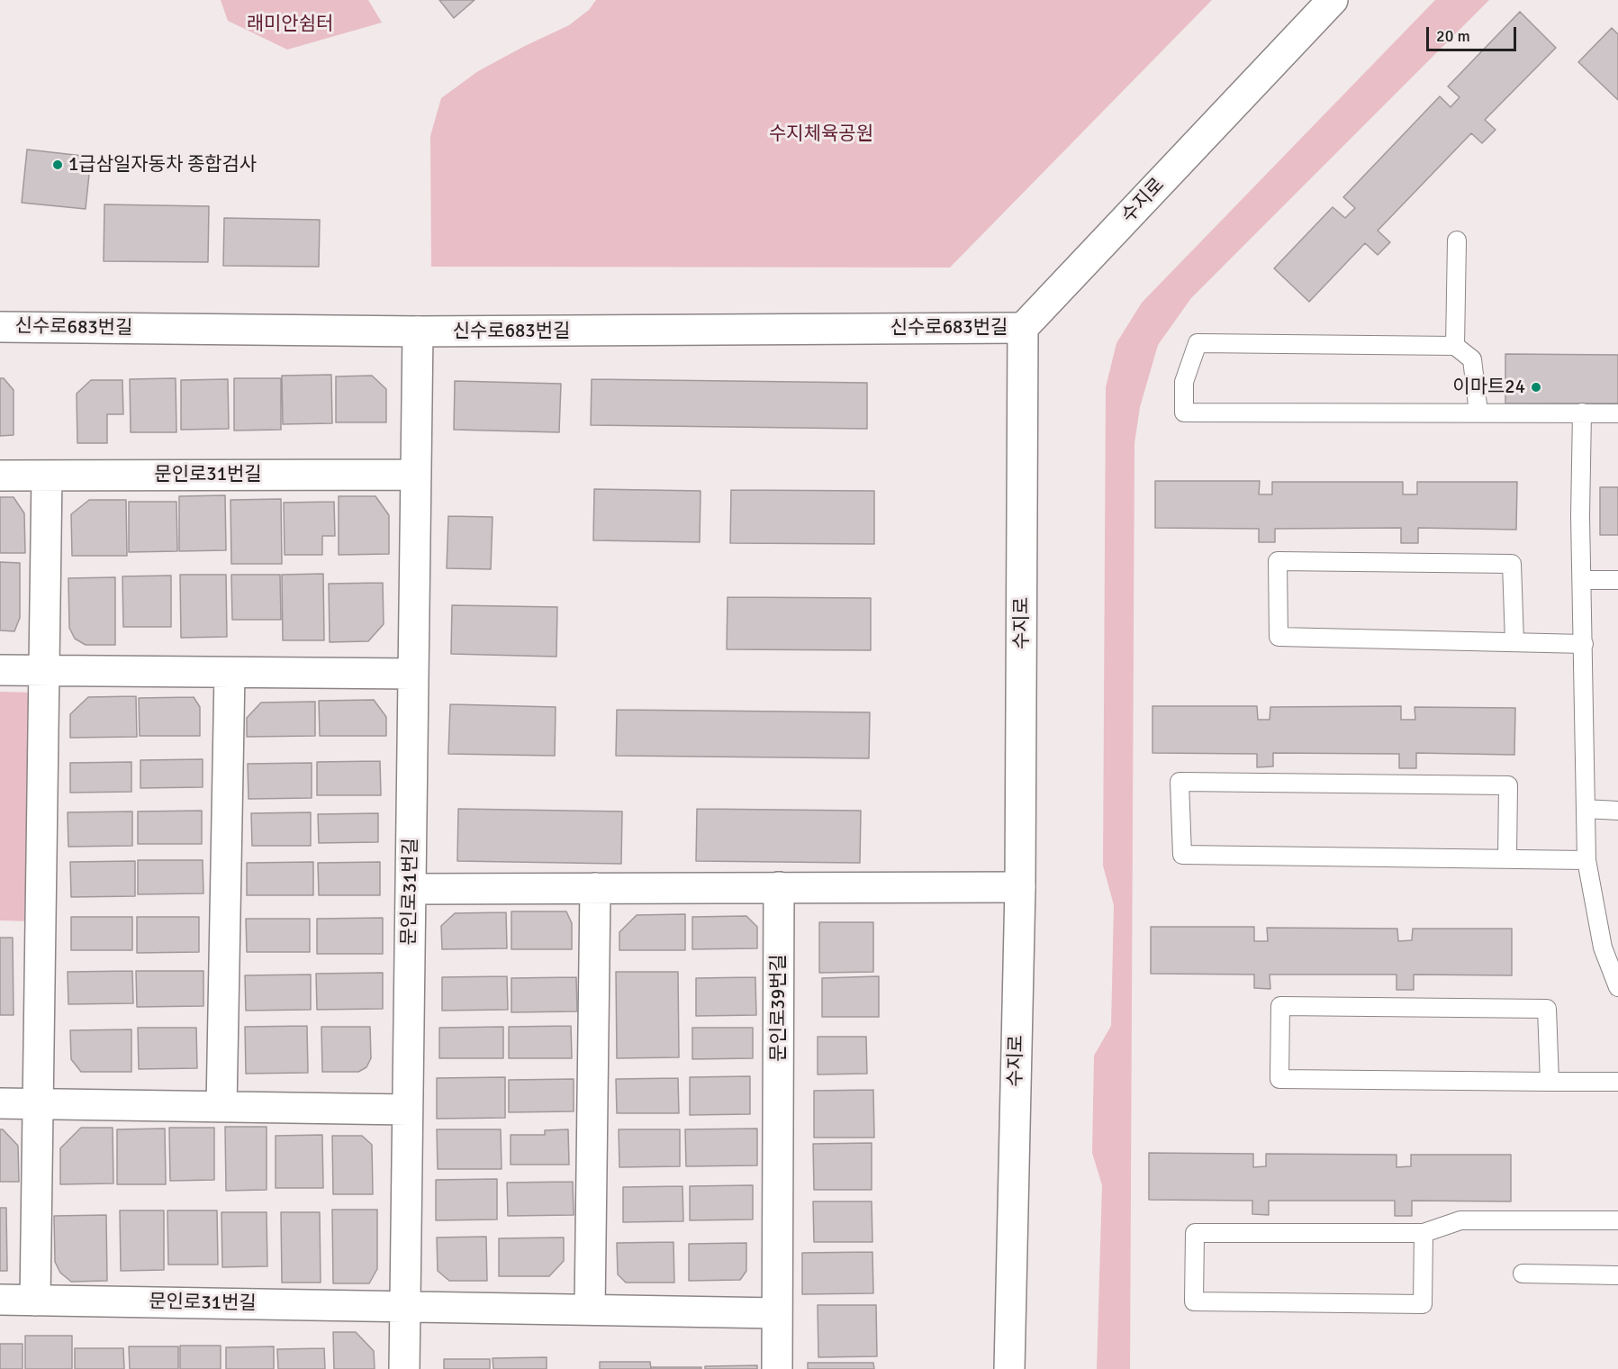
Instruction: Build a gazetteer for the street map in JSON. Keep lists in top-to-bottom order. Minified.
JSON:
{"streets":{"street":["수지로","신수로683번길","문인로31번길","문인로39번길"]},"crossings":[["수지로","신수로683번길"],["신수로683번길","문인로31번길"]],"parks":["래미안쉼터","수지체육공원"],"places":["1급삼일자동차 종합검사","이마트24"],"scale_bar":"20 m"}
